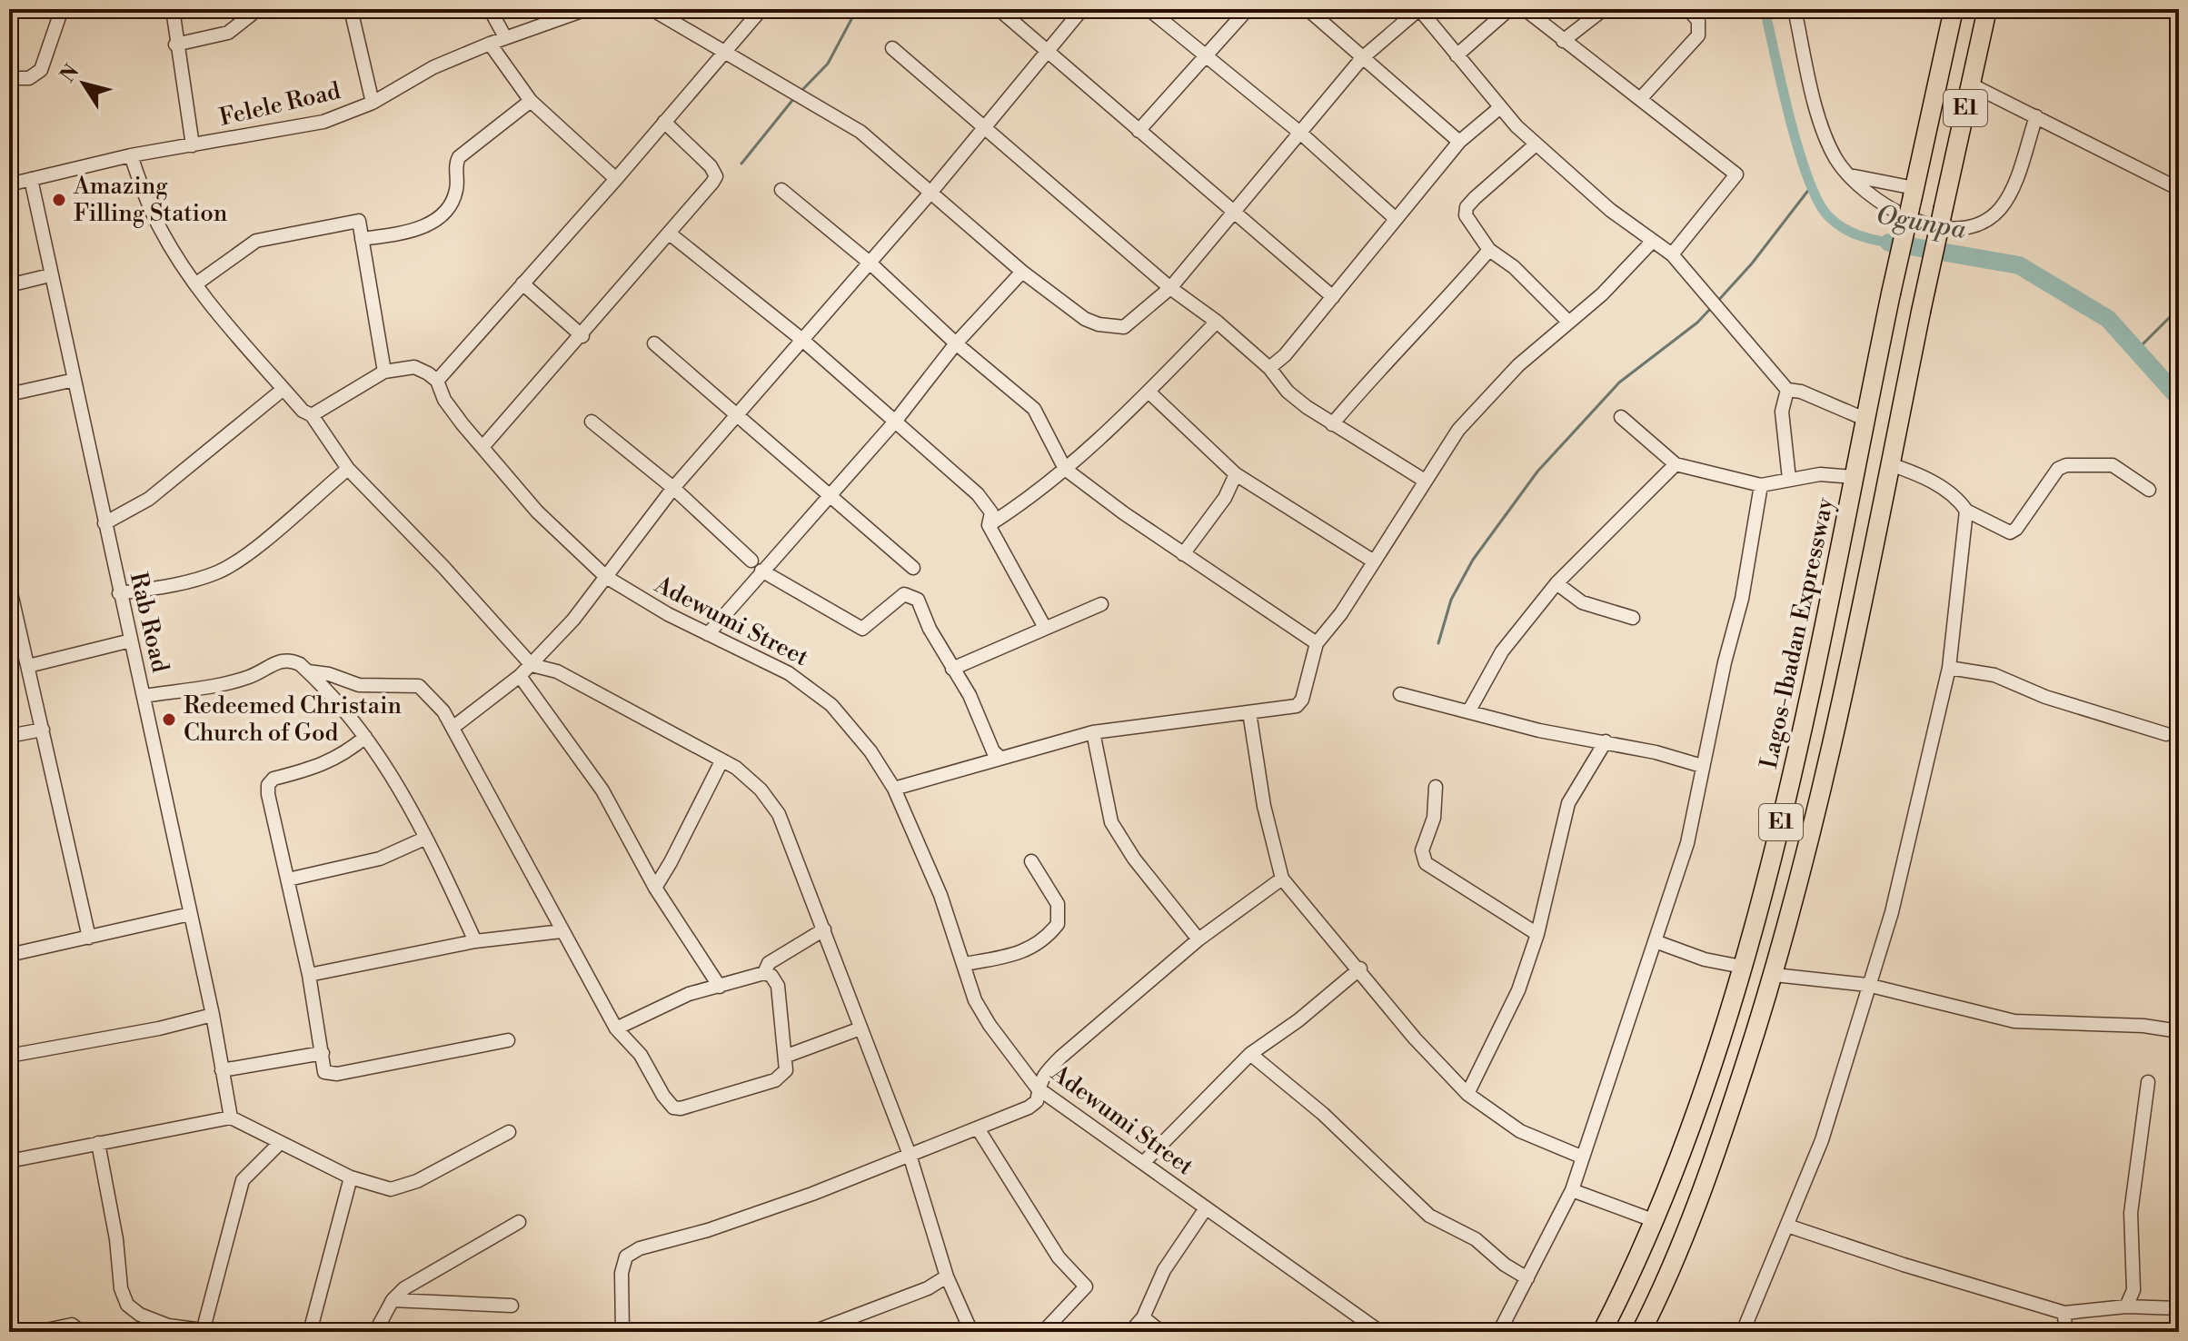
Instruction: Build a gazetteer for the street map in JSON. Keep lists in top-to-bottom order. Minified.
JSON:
{"streets":{"highway":["E1","Lagos-Ibadan Expressway"],"street":["Felele Road","Adewumi Street","Rab Road"]},"crossings":[["Felele Road","Rab Road"]],"water":["Ogunpa"],"places":["Amazing Filling Station","Redeemed Christain Church of God"],"north":"top left"}
